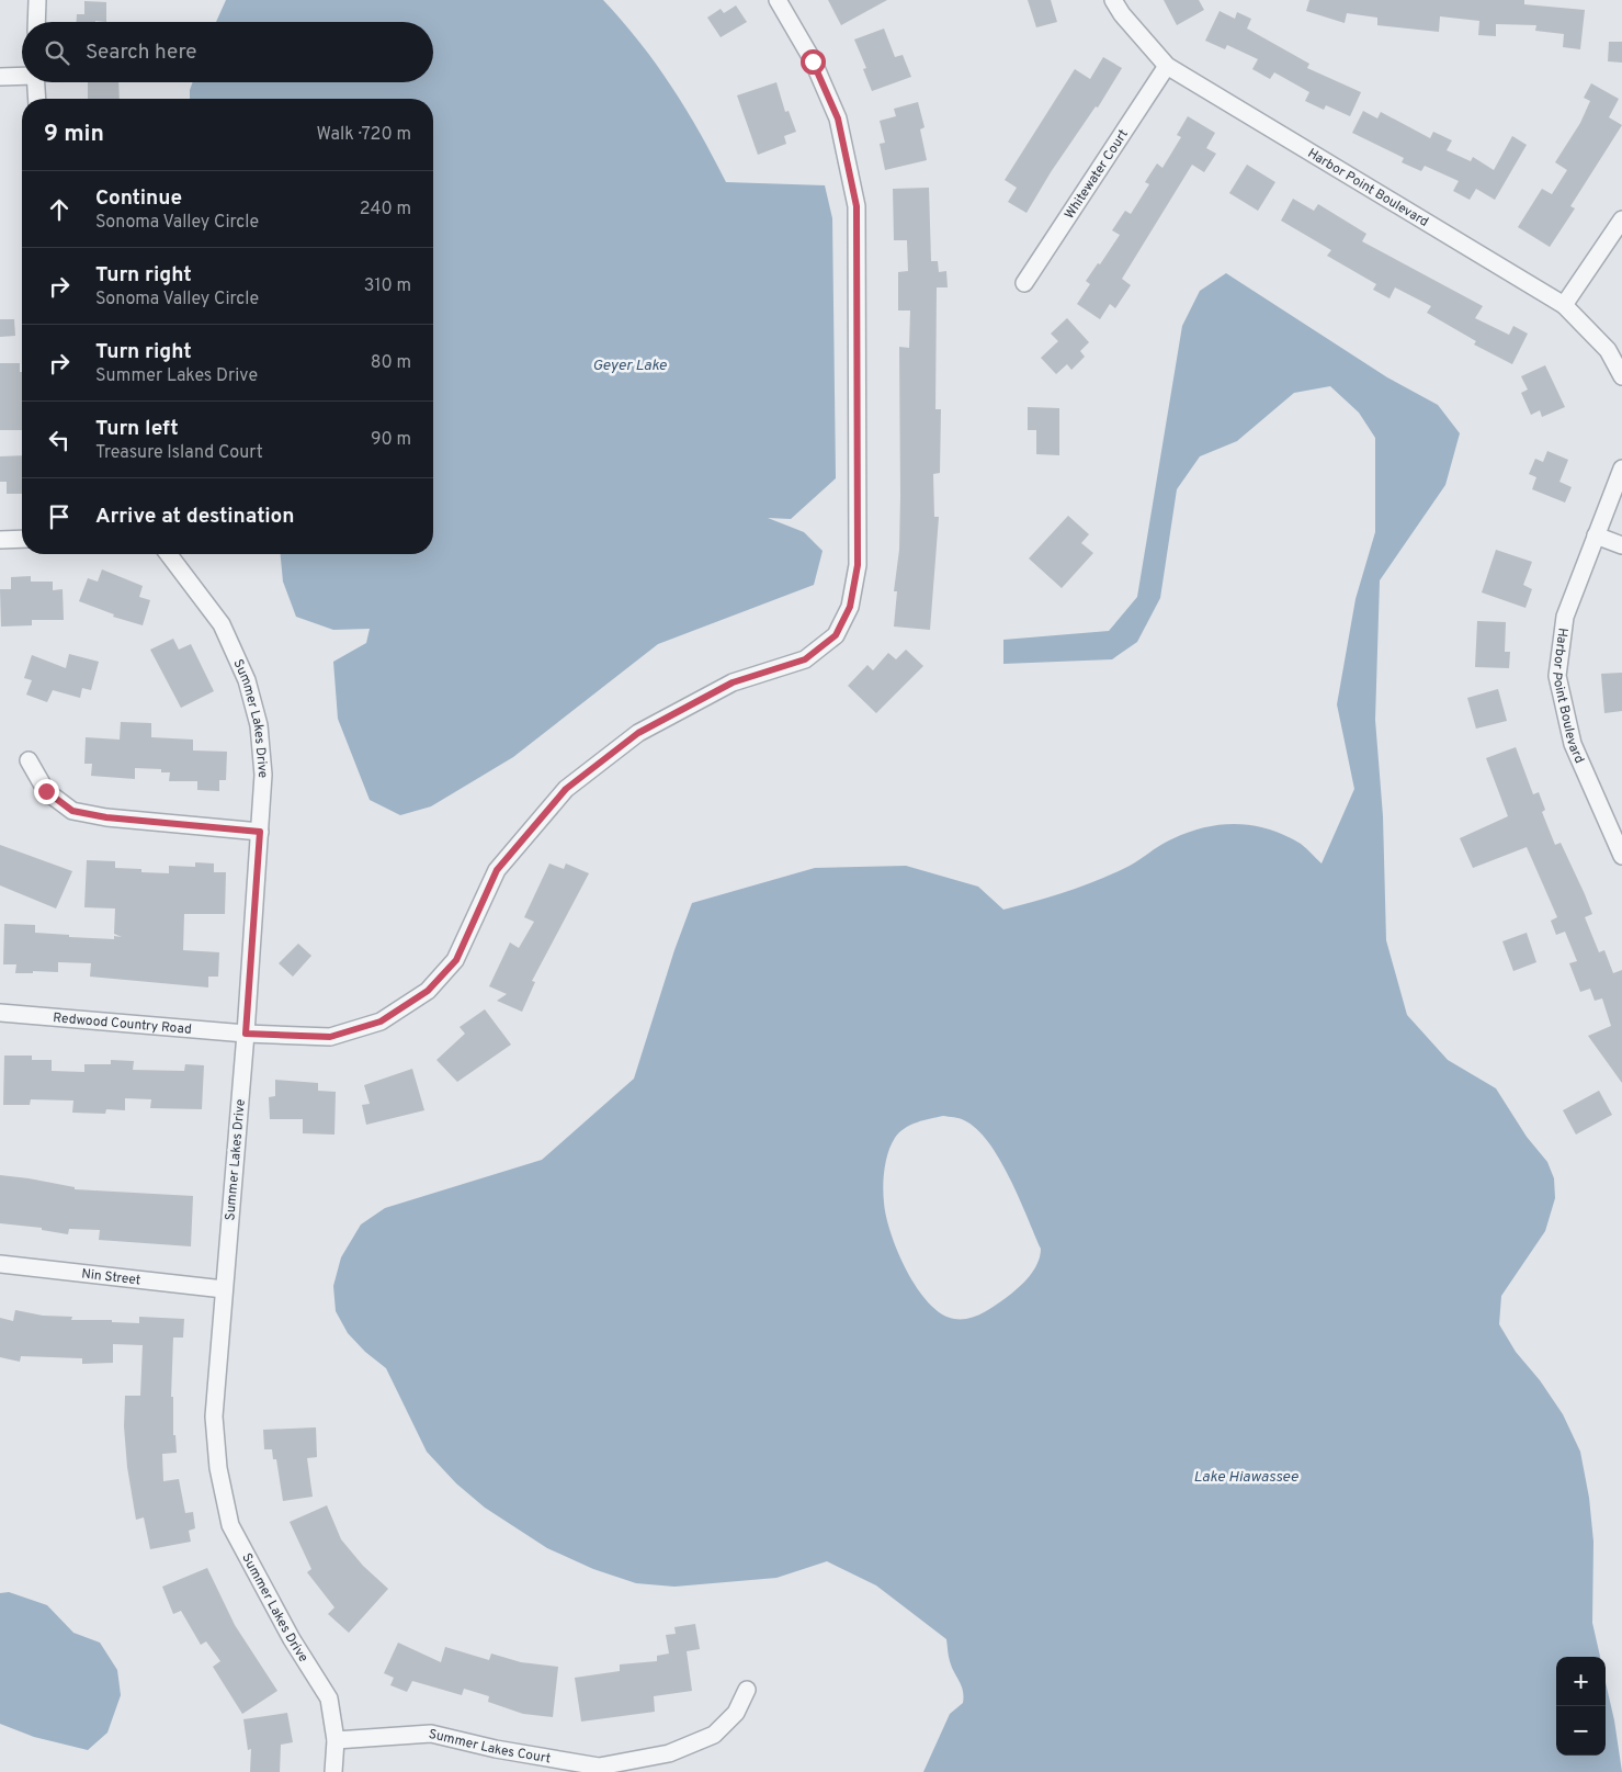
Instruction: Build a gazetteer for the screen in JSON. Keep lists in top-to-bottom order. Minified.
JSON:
{"streets":{"street":["Whitewater Court","Harbor Point Boulevard","Summer Lakes Drive","Redwood Country Road","Nin Street","Summer Lakes Court"]},"crossings":[["Whitewater Court","Harbor Point Boulevard"],["Summer Lakes Drive","Redwood Country Road"],["Summer Lakes Drive","Nin Street"],["Summer Lakes Drive","Summer Lakes Court"]],"water":["Geyer Lake","Lake Hiawassee"],"page":{"search":"Search here","heading":["9 min","Walk · 720 m"],"list":[["Continue","Sonoma Valley Circle","240 m"],["Turn right","Sonoma Valley Circle","310 m"],["Turn right","Summer Lakes Drive","80 m"],["Turn left","Treasure Island Court","90 m"],"Arrive at destination"],"map_buttons":["+","−"]}}
